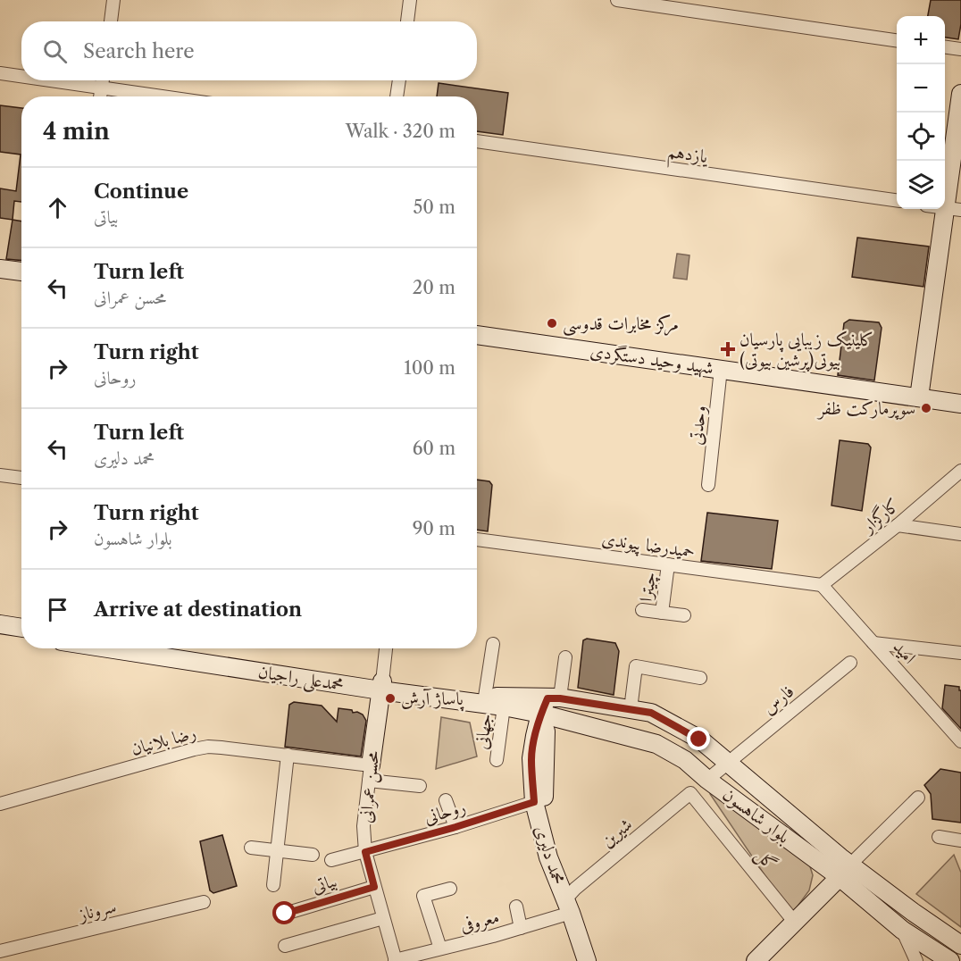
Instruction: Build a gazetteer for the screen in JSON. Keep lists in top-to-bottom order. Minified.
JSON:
{"streets":{"main road":["شهید وحید دستگردی","محمدعلی راجیان","محسن عمرانی","بلوار شاهسون","محمد دلیری"],"street":["یازدهم","وحدتی","کارگزار","حمیدرضا پیوندی","چیترا","امید","فارس","جهانی","رضا بلانیان","روحانی","شیرین","گل","بیاتی","سروناز","معروفی"]},"crossings":[["شهید وحید دستگردی","وحدتی"],["کارگزار","حمیدرضا پیوندی"],["کارگزار","امید"],["حمیدرضا پیوندی","چیترا"],["حمیدرضا پیوندی","امید"],["محمدعلی راجیان","جهانی"],["محمدعلی راجیان","محسن عمرانی"],["محمدعلی راجیان","بلوار شاهسون"],["محمدعلی راجیان","محمد دلیری"],["فارس","بلوار شاهسون"],["رضا بلانیان","محسن عمرانی"],["محسن عمرانی","روحانی"],["محسن عمرانی","بیاتی"],["محسن عمرانی","معروفی"],["روحانی","محمد دلیری"],["بلوار شاهسون","محمد دلیری"],["شیرین","محمد دلیری"],["شیرین","گل"],["شیرین","معروفی"],["محمد دلیری","معروفی"]],"places":{"other":["مرکز مخابرات قدوسی","سوپرمارکت ظفر","پاساژ آرش"],"health":["کلینیک زیبایی پارسیان بیوتی(پرشین بیوتی)"]},"page":{"map_buttons":["+","−"],"search":"Search here","heading":["4 min","Walk · 320 m"],"list":[["Continue","بیاتی","50 m"],["Turn left","محسن عمرانی","20 m"],["Turn right","روحانی","100 m"],["Turn left","محمد دلیری","60 m"],["Turn right","بلوار شاهسون","90 m"],"Arrive at destination"]}}
